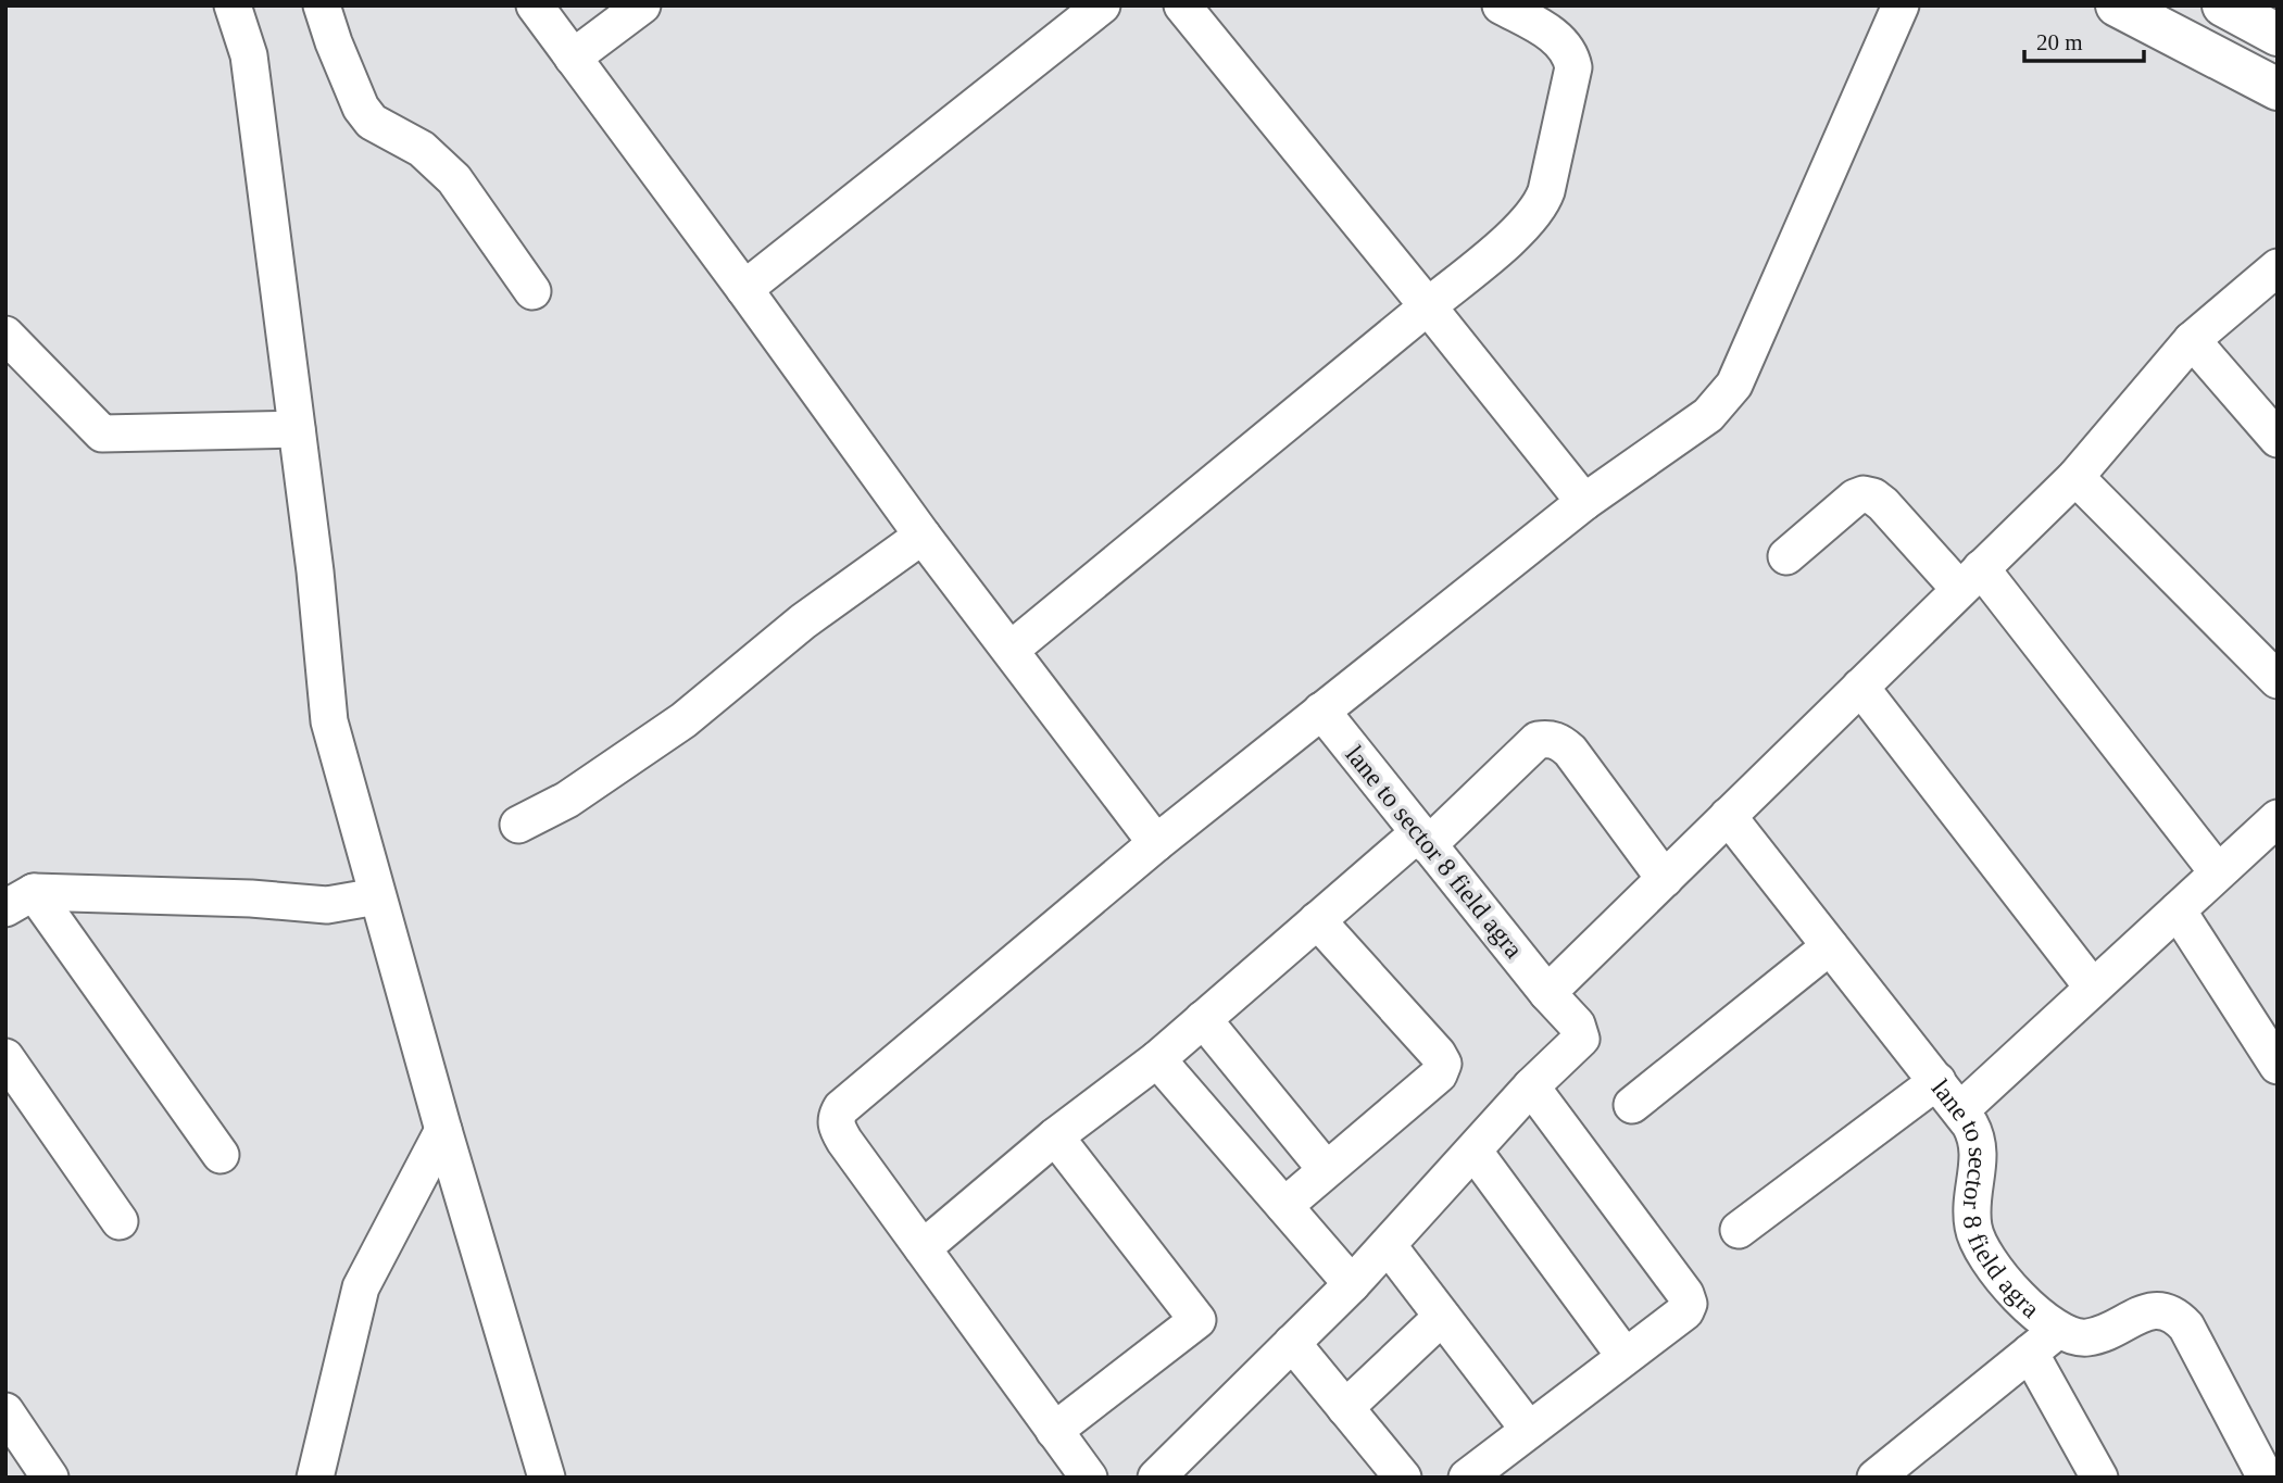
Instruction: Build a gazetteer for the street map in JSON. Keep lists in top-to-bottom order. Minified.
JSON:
{"streets":{"street":["lane to sector 8 field agra"]},"scale_bar":"20 m"}
